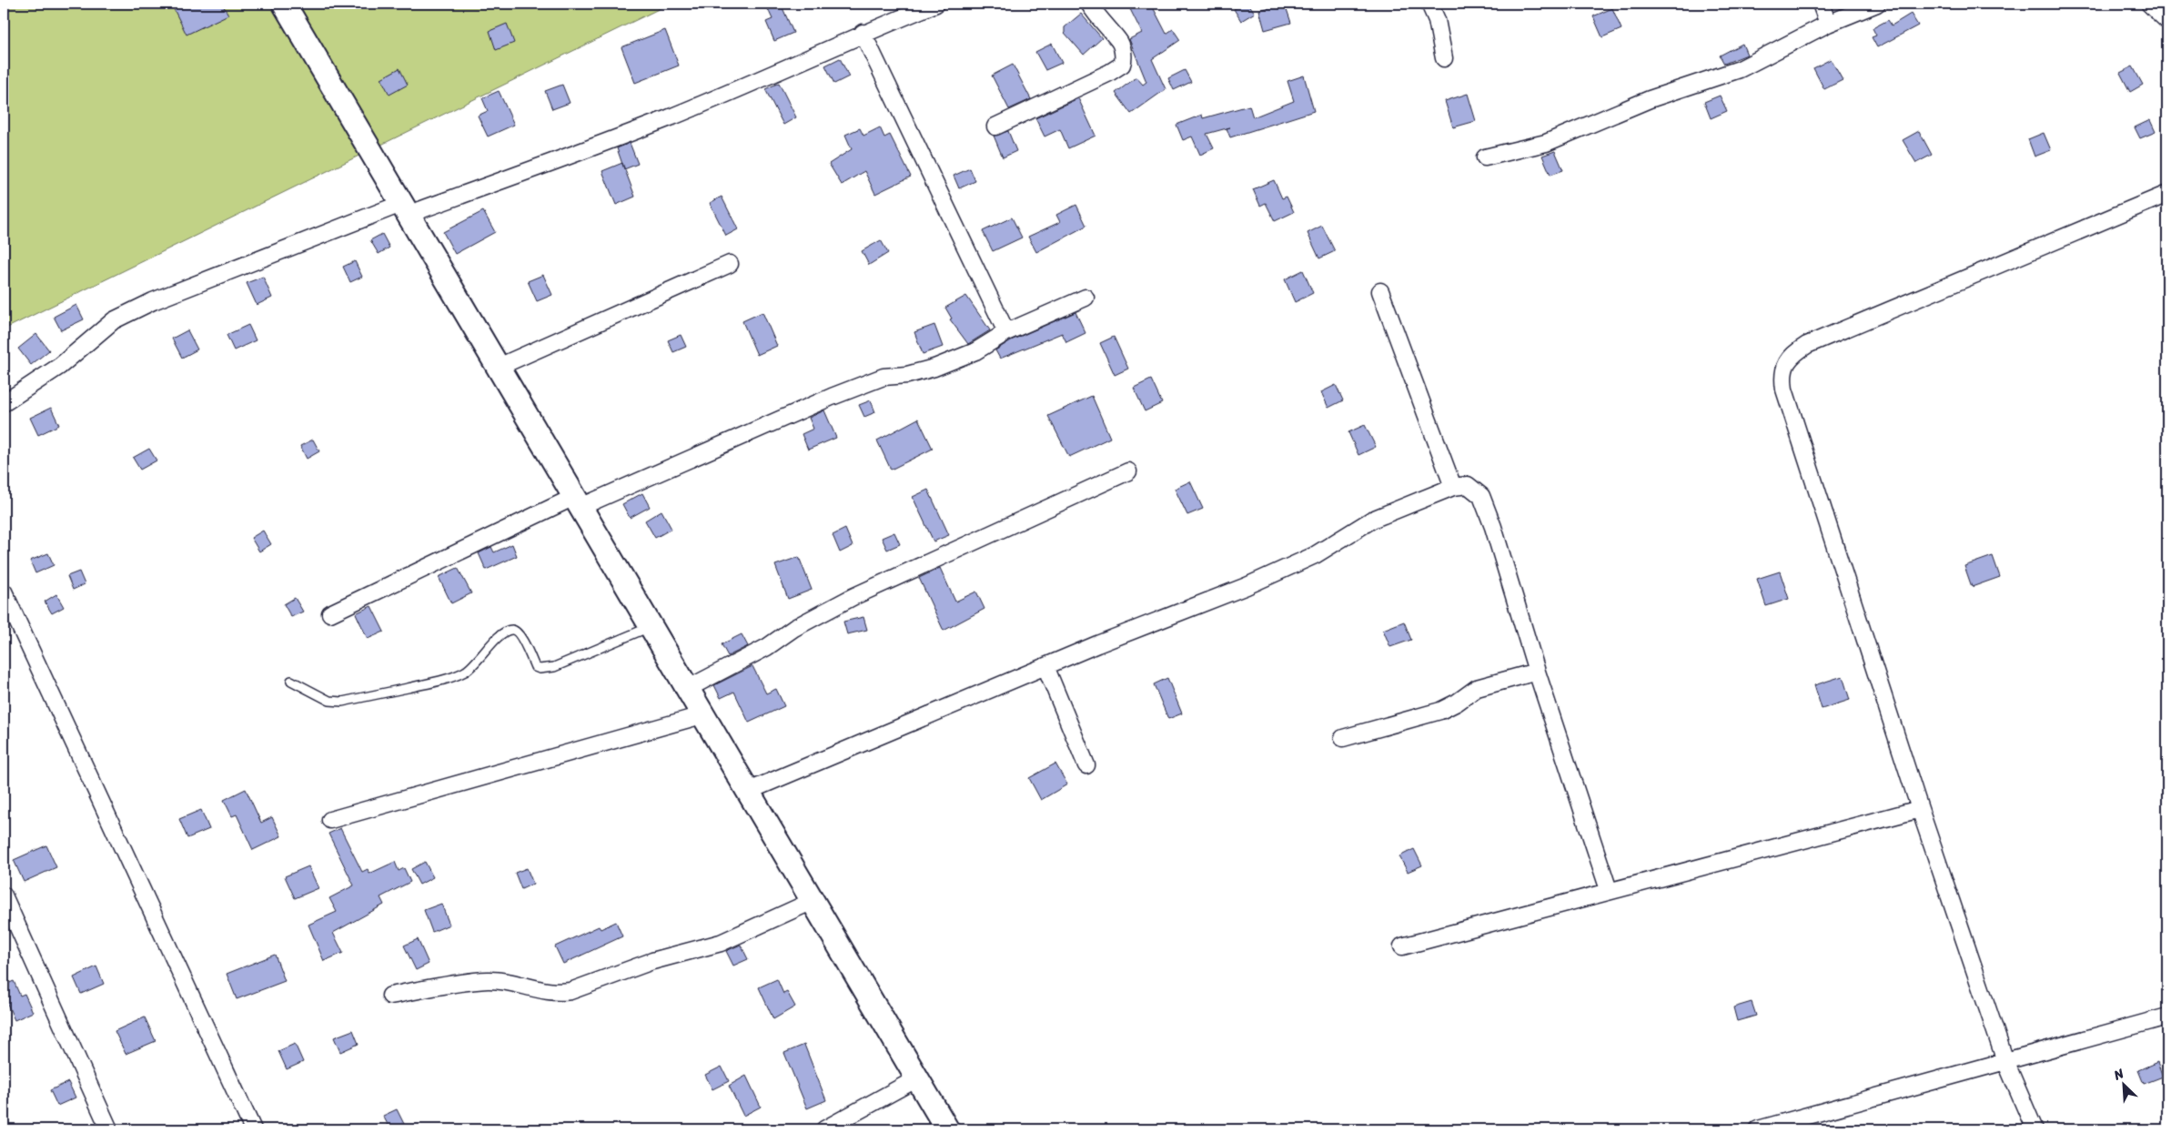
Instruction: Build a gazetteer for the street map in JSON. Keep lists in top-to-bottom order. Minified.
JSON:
{"north":"top left"}
